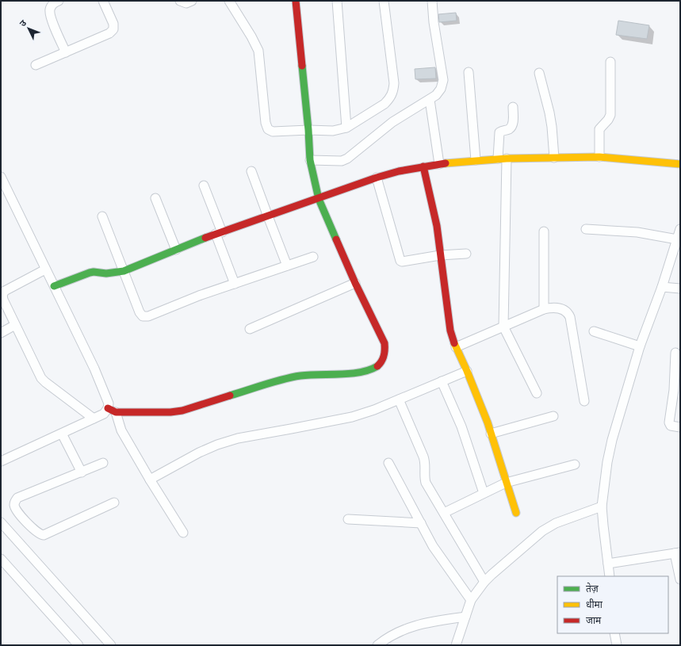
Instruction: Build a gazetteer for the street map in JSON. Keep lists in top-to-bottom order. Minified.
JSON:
{"legend":["तेज़","धीमा","जाम"],"north":"top left"}
